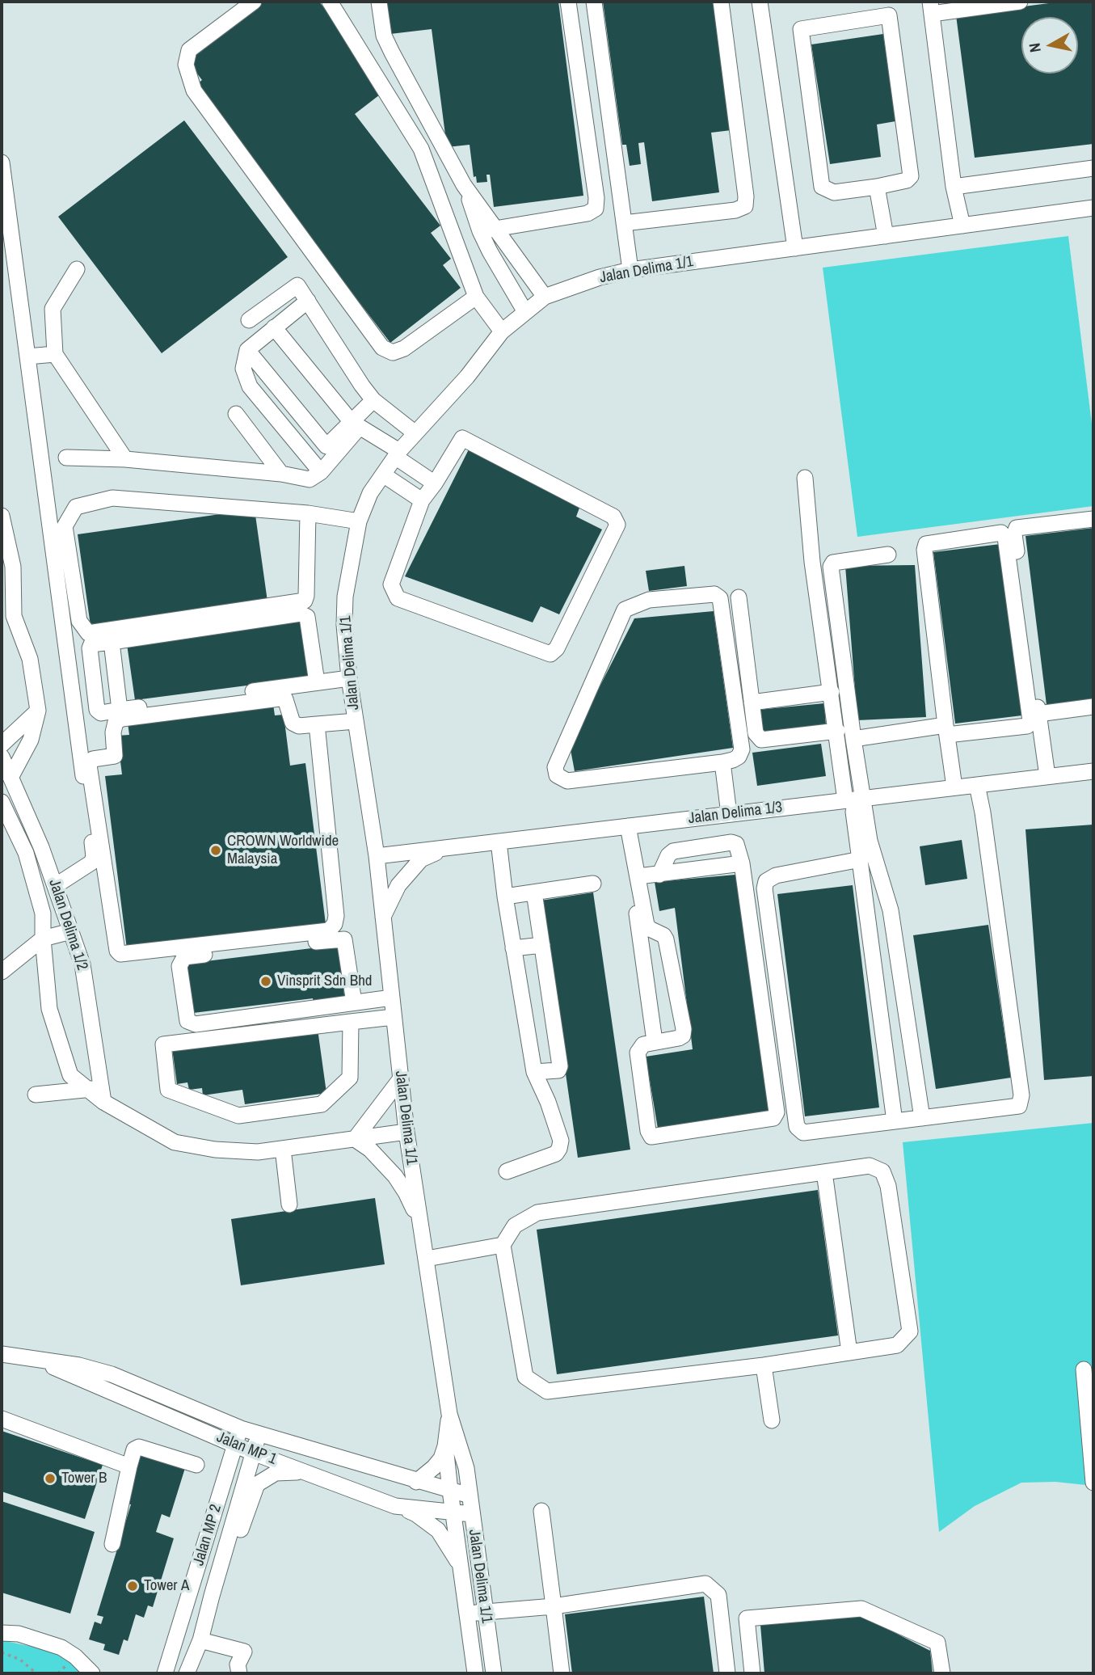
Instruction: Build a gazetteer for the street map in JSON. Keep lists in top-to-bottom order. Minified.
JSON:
{"streets":{"street":["Jalan Delima 1/1","Jalan Delima 1/3","Jalan Delima 1/2","Jalan MP 1","Jalan MP 2"]},"crossings":[["Jalan Delima 1/1","Jalan Delima 1/3"],["Jalan Delima 1/1","Jalan Delima 1/2"],["Jalan Delima 1/1","Jalan MP 1"],["Jalan MP 1","Jalan MP 2"]],"places":["CROWN Worldwide Malaysia","Vinsprit Sdn Bhd","Tower B","Tower A"],"north":"left"}
